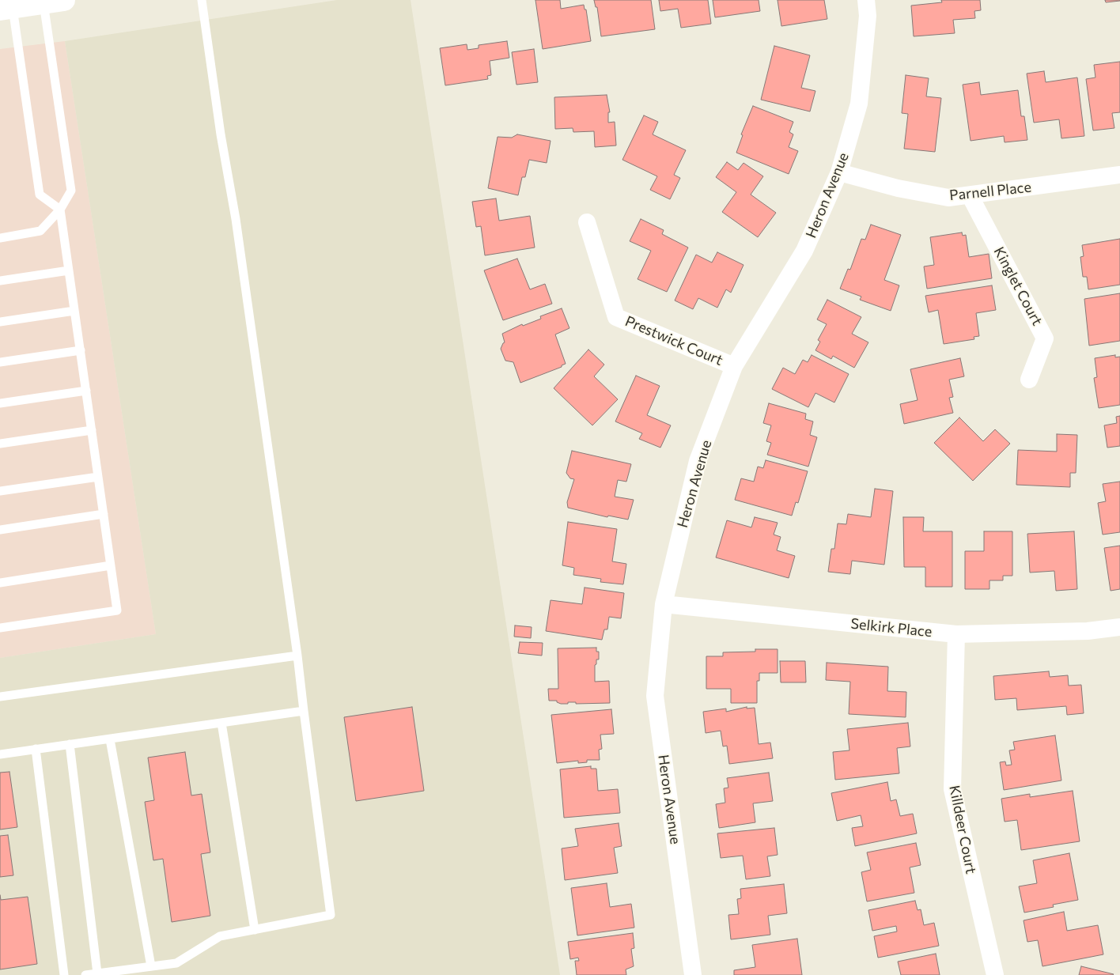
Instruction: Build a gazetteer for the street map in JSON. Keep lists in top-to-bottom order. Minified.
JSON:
{"streets":{"street":["Parnell Place","Heron Avenue","Kinglet Court","Prestwick Court","Selkirk Place","Killdeer Court"]},"crossings":[["Parnell Place","Heron Avenue"],["Parnell Place","Kinglet Court"],["Heron Avenue","Prestwick Court"],["Heron Avenue","Selkirk Place"],["Selkirk Place","Killdeer Court"]]}
